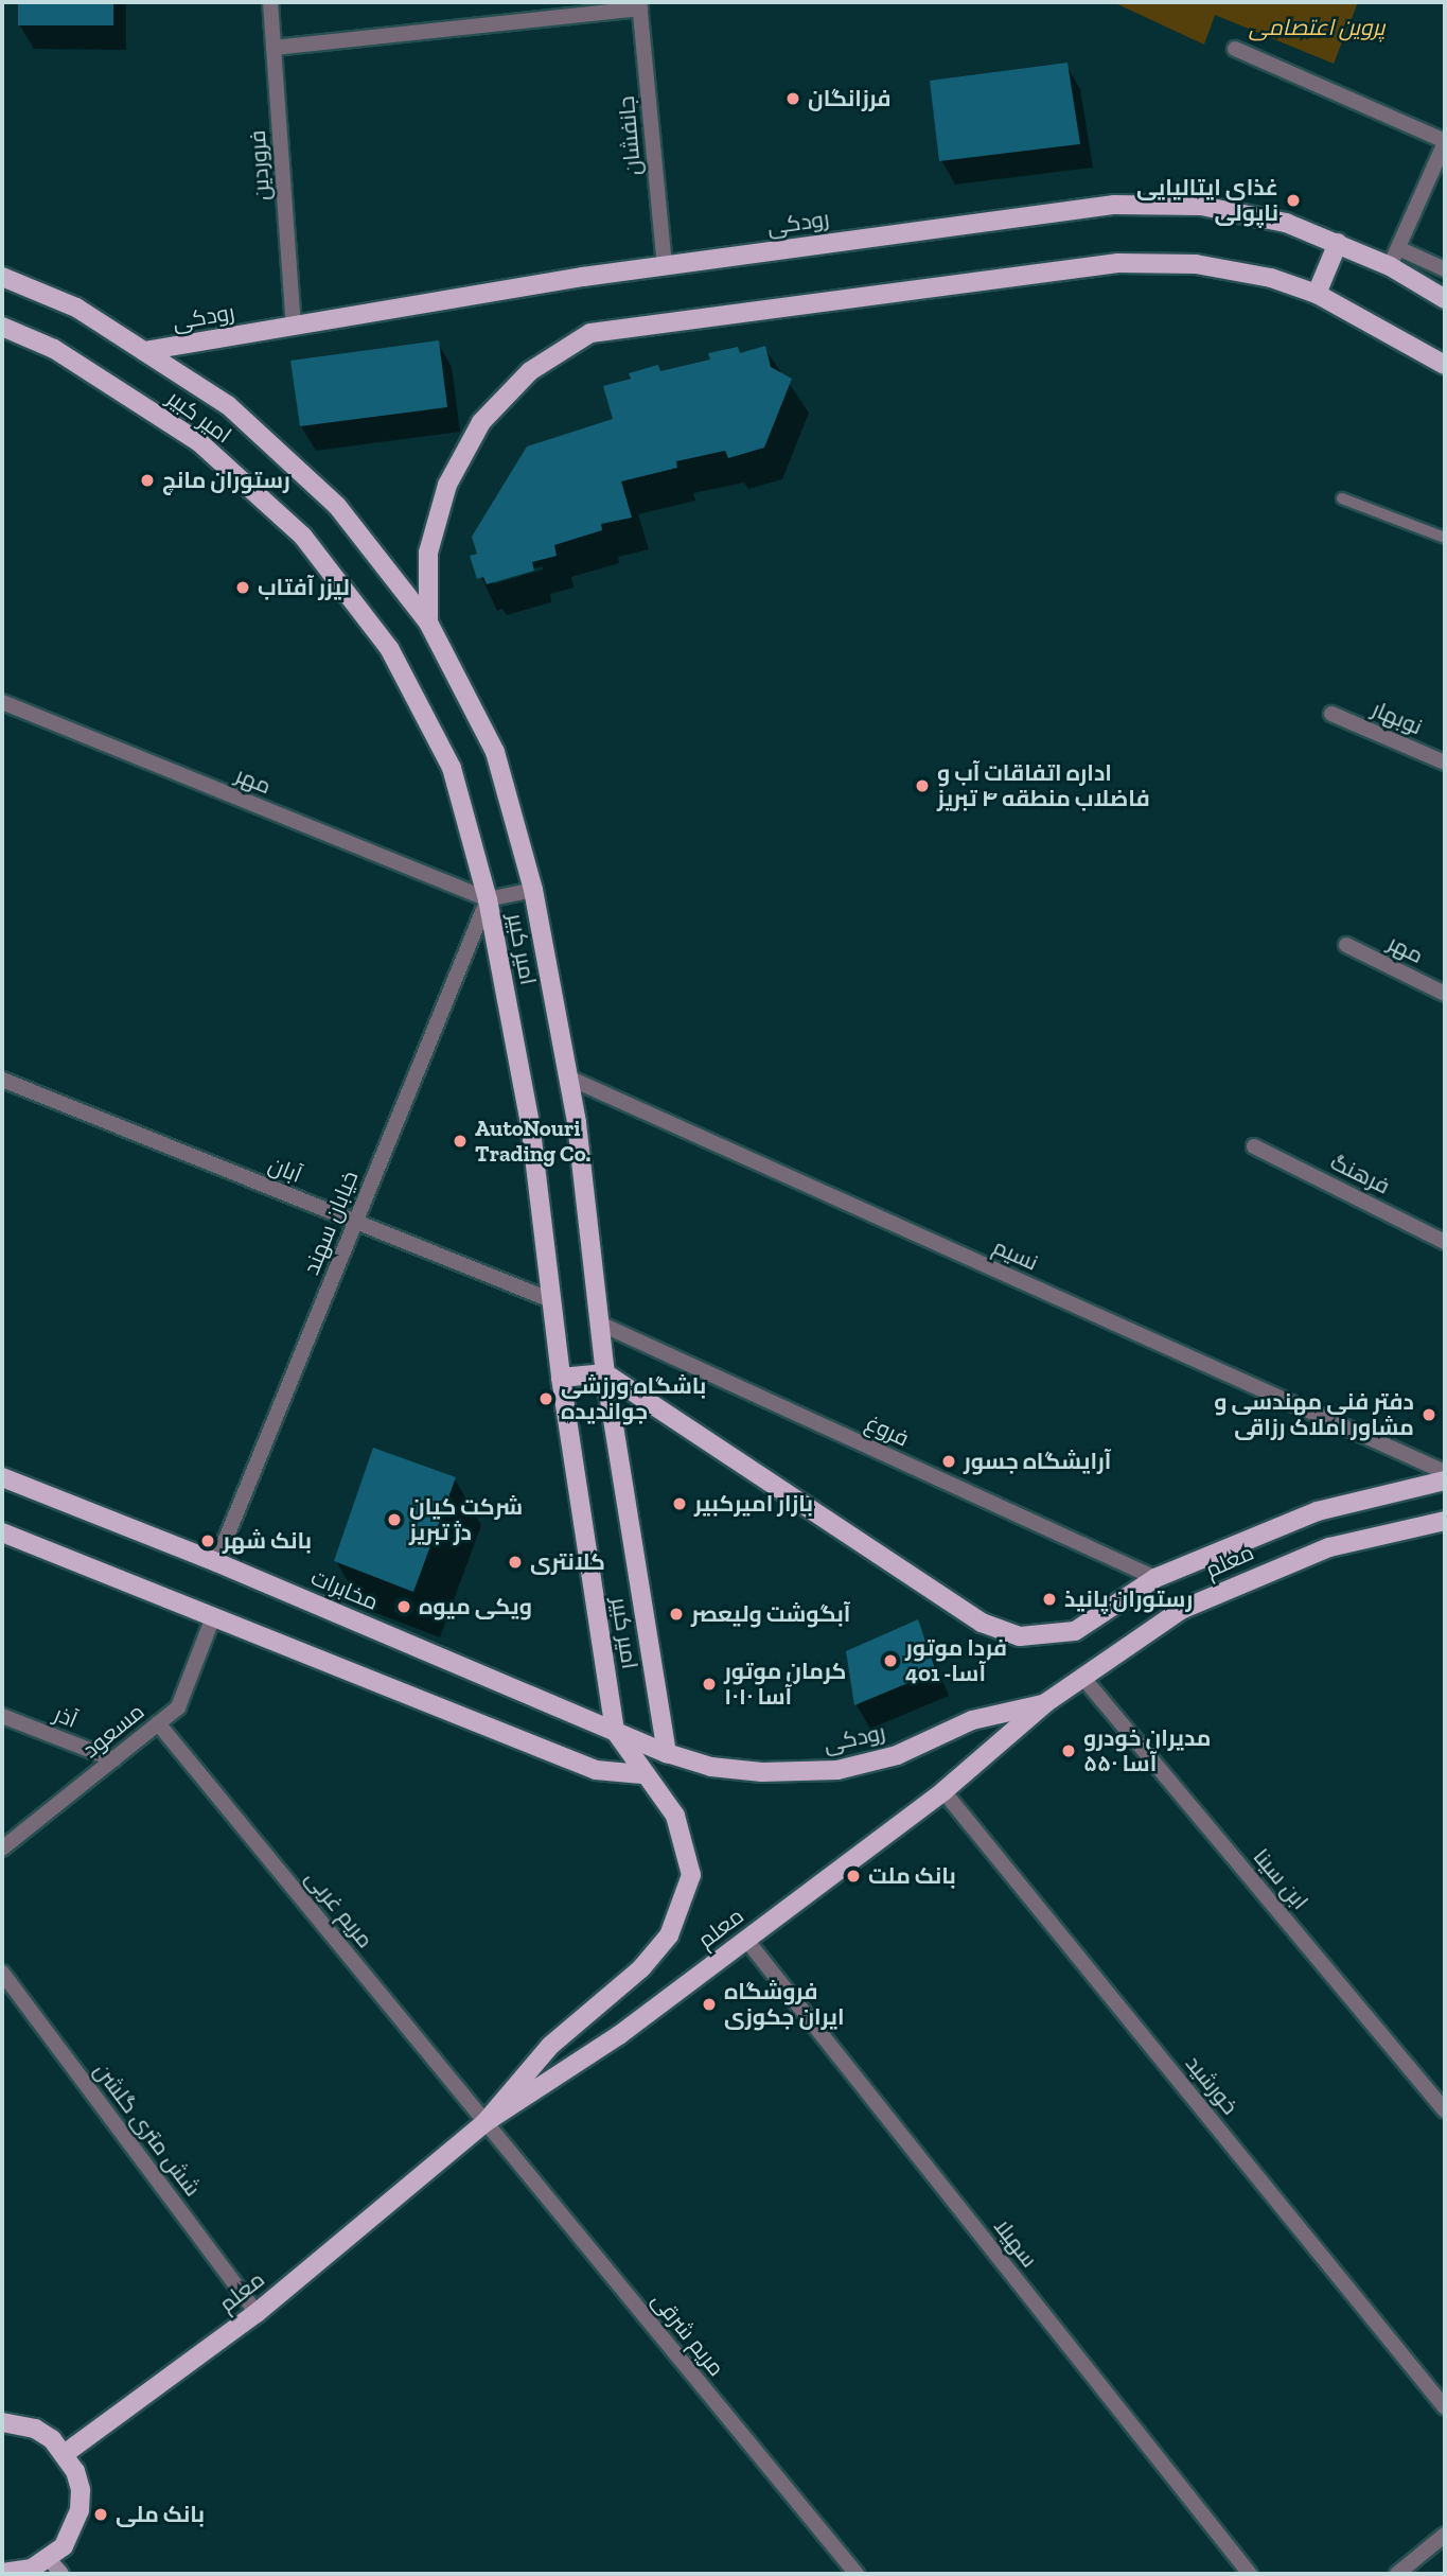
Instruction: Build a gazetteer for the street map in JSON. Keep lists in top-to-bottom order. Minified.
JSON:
{"streets":{"main road":["رودکى","امیر کبیر","معلم","مخابرات","رودکی"],"street":["جانفشان","فروردین","نوبهار","مهر","آبان","فرهنگ","خیابان سهند","نسیم","فروغ","آذر","مسعود","ابن سینا","مریم غربی","خورشید","شش متری گلشن","سهیلا","مریم شرقی"]},"crossings":[["جانفشان","رودکى"],["فروردین","رودکى"],["رودکى","امیر کبیر"],["امیر کبیر","مهر"],["امیر کبیر","آبان"],["امیر کبیر","خیابان سهند"],["امیر کبیر","نسیم"],["امیر کبیر","فروغ"],["امیر کبیر","معلم"],["امیر کبیر","مخابرات"],["امیر کبیر","رودکی"],["امیر کبیر","مریم غربی"],["امیر کبیر","مریم شرقی"],["مهر","خیابان سهند"],["آبان","خیابان سهند"],["خیابان سهند","مخابرات"],["فروغ","معلم"],["معلم","رودکی"],["معلم","ابن سینا"],["معلم","مریم غربی"],["معلم","خورشید"],["معلم","شش متری گلشن"],["معلم","سهیلا"],["معلم","مریم شرقی"],["مخابرات","رودکی"],["آذر","مسعود"],["مسعود","مریم غربی"],["مریم غربی","مریم شرقی"]],"parks":["پروین اعتصامى"],"places":["فرزانگان","غذای ایتالیایی ناپولی","رستوران مانچ","لیزر آفتاب","اداره اتفاقات آب و فاضلاب منطقه ۴ تبریز","AutoNouri Trading Co.","باشگاه ورزشی جواندیده","دفتر فنی مهندسی و مشاور املاک رزاقی","آرایشگاه جسور","بازار امیرکبیر","شرکت کیان دژ تبریز","بانک شهر","کلانتری","رستوران پانیذ","ویکی میوه","آبگوشت ولیعصر","فردا موتور 401 -آسا","کرمان موتور ۱۰۱۰ آسا","مدیران خودرو ۵۵۰ آسا","بانک ملت","فروشگاه ایران جکوزی","بانک ملی"]}
